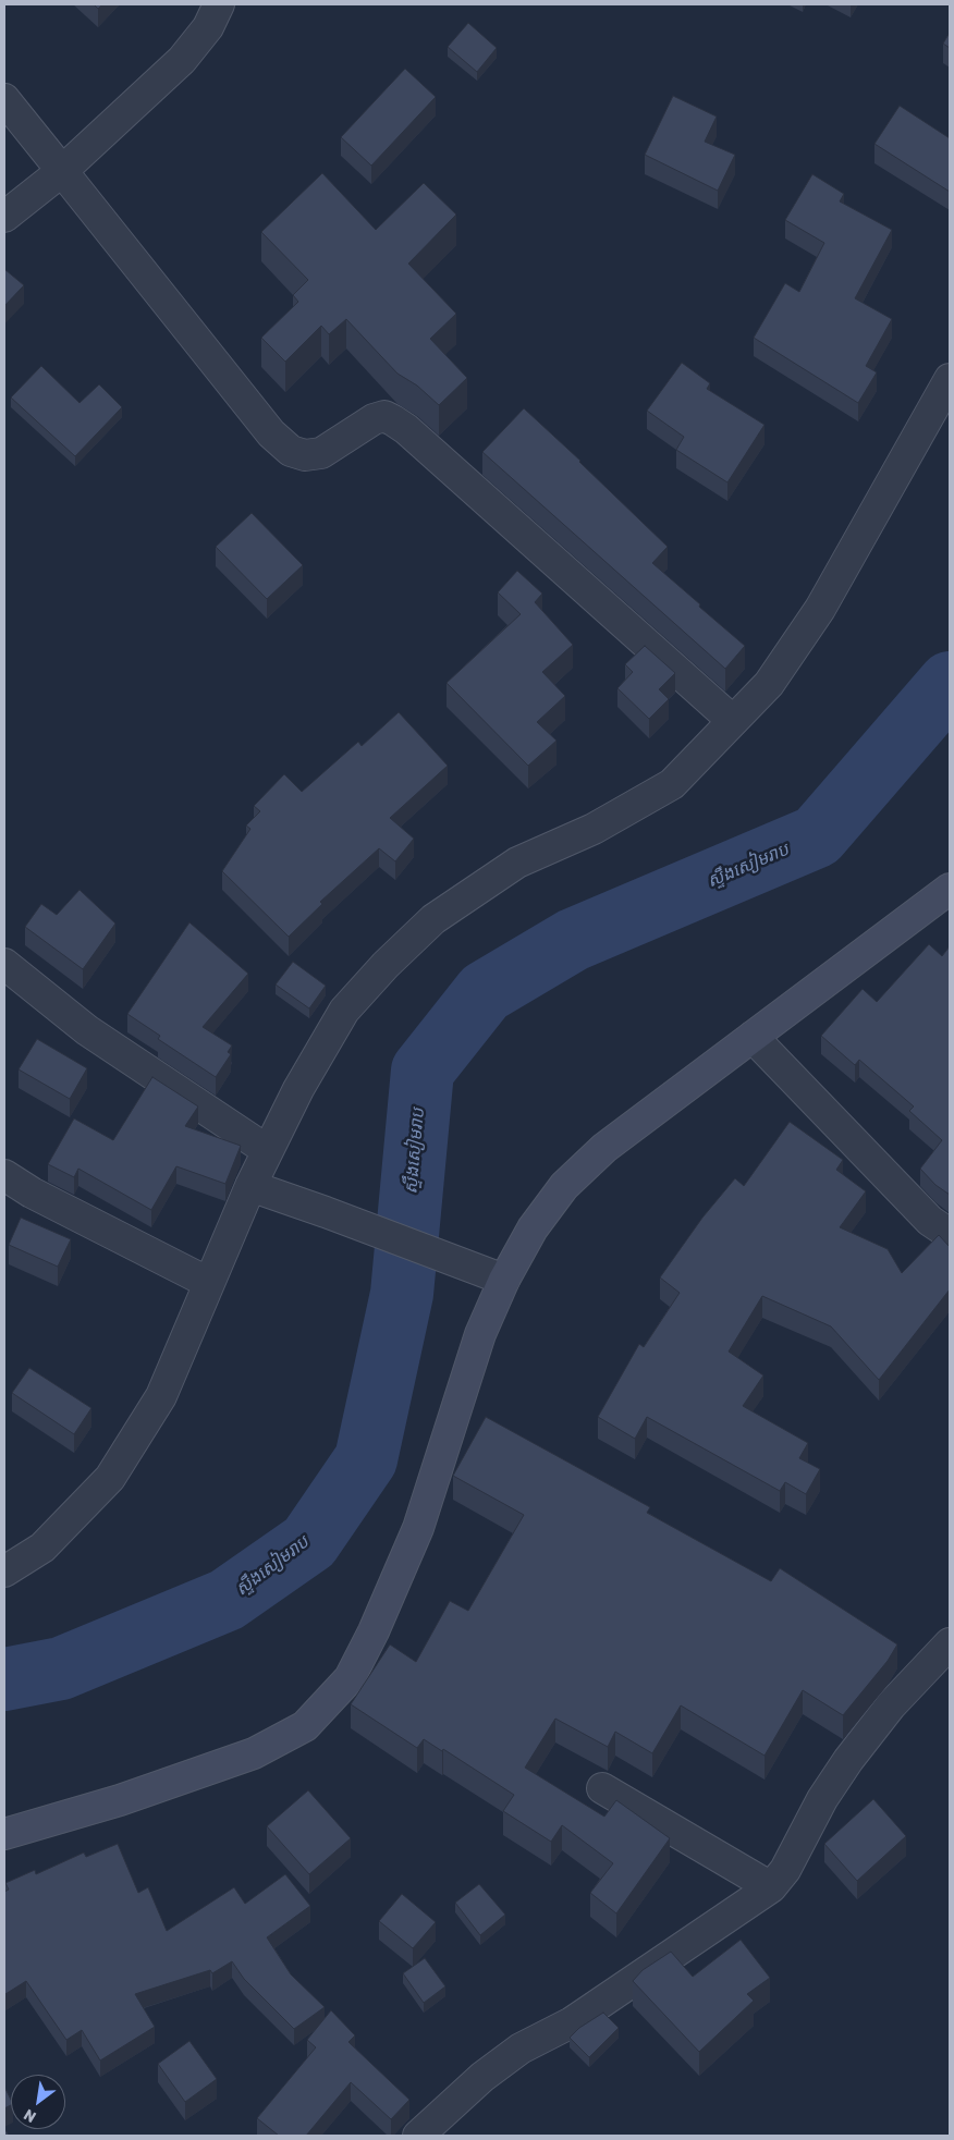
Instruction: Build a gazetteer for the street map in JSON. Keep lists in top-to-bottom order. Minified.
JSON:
{"water":["ស្ទឹងសៀមរាប"],"north":"bottom left"}
